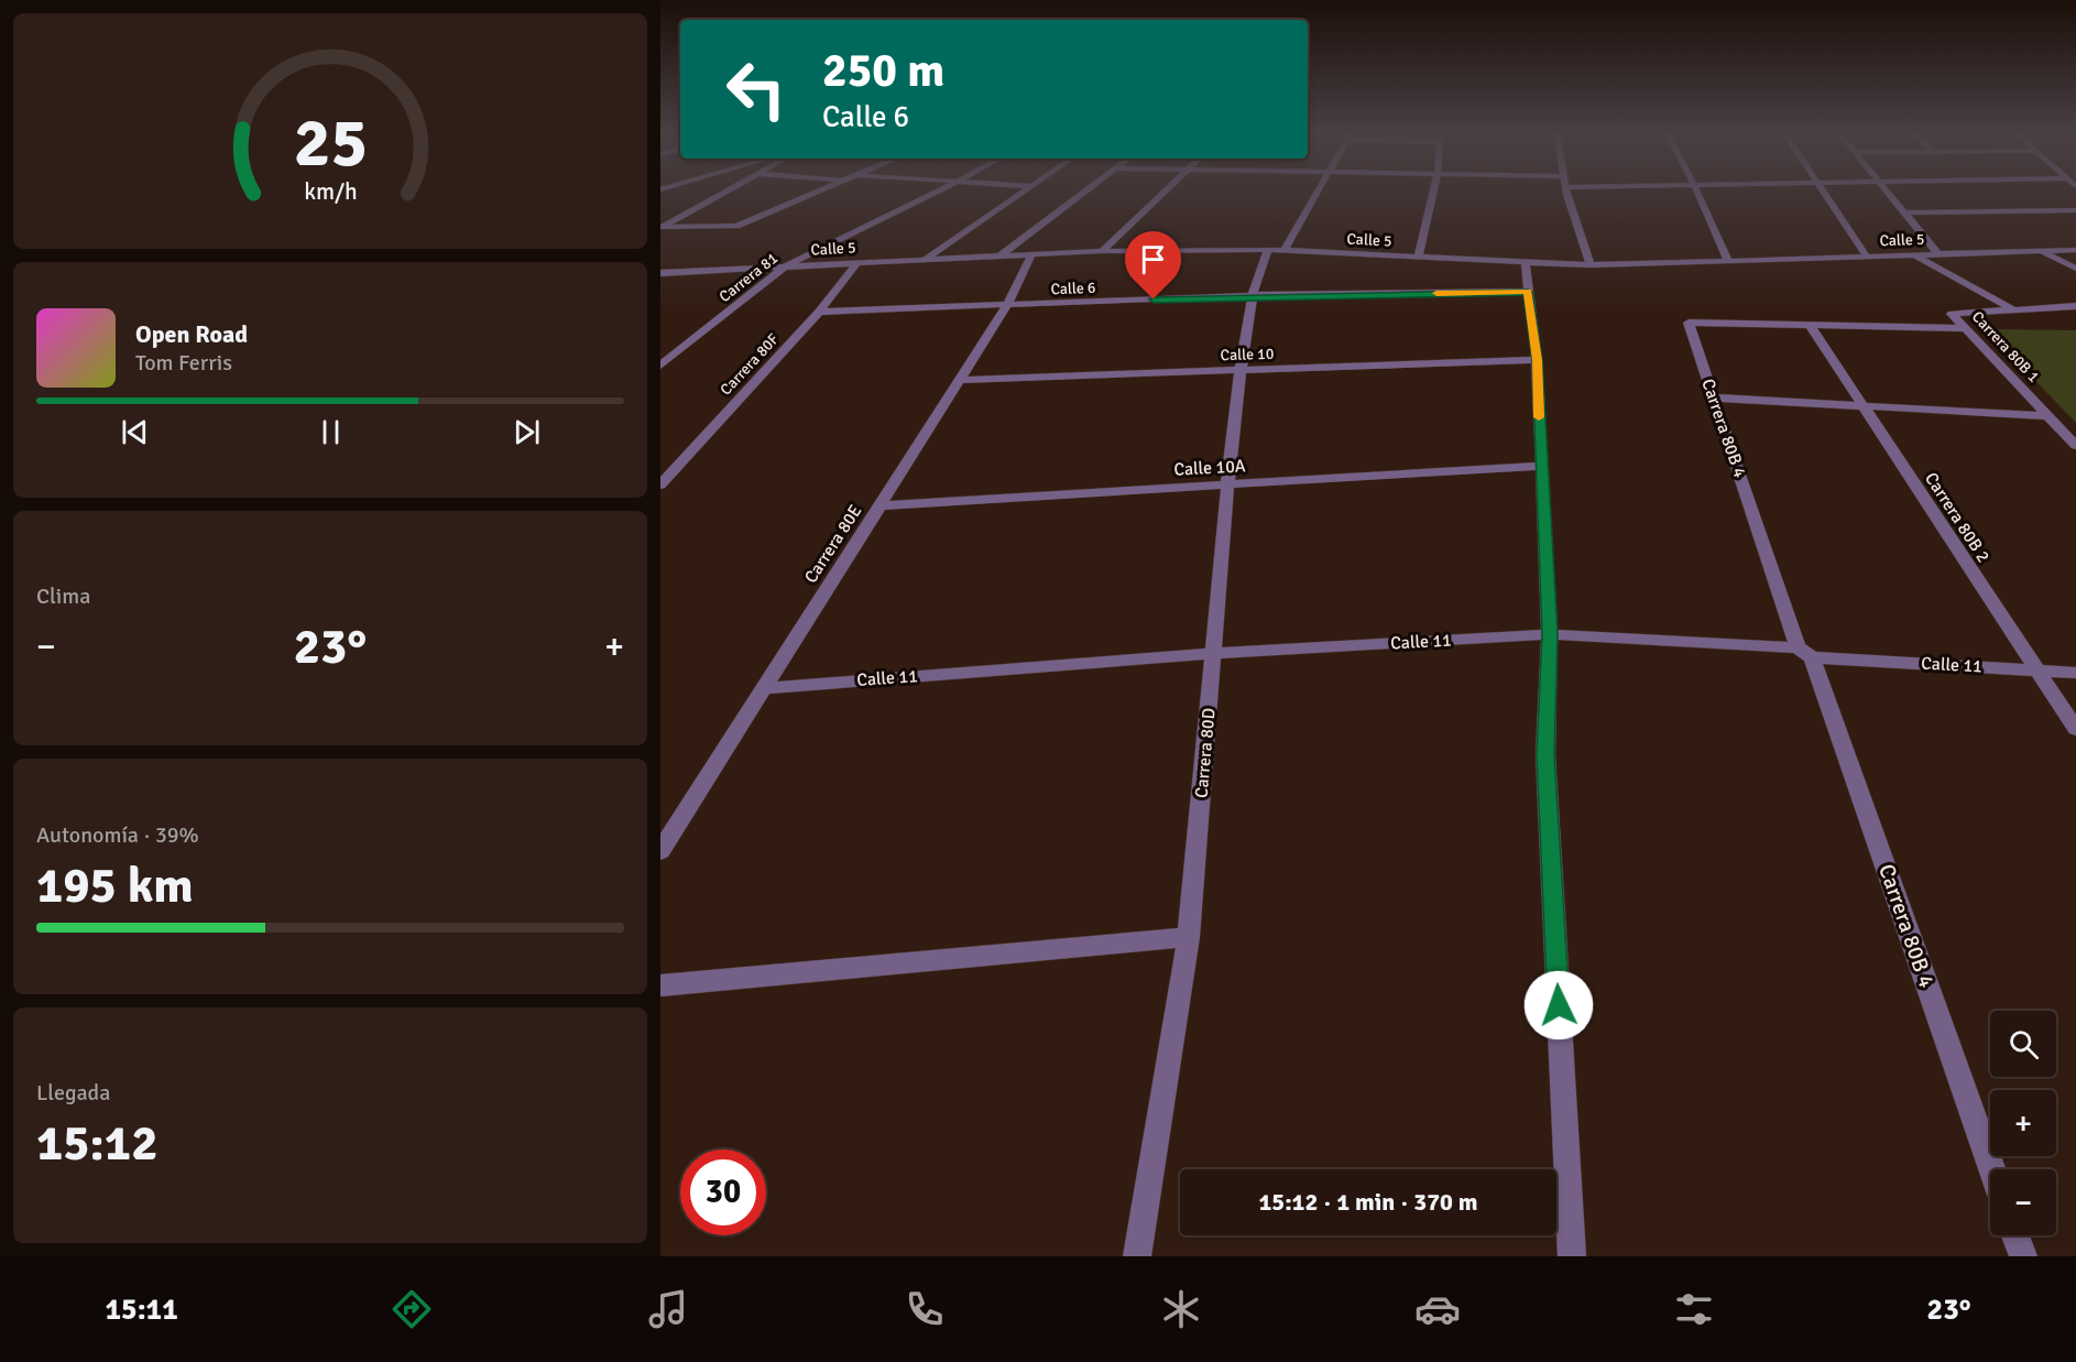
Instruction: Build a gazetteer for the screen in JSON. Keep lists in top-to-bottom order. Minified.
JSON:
{"streets":{"street":["Calle 5","Carrera 81","Calle 6","Carrera 80B 1","Calle 10","Carrera 80F","Carrera 80B 4","Calle 10A","Carrera 80B 2","Carrera 80E","Calle 11","Carrera 80D"]},"crossings":[["Calle 5","Carrera 81"],["Calle 5","Carrera 80F"],["Calle 5","Carrera 80E"],["Calle 5","Carrera 80D"],["Calle 6","Carrera 80F"],["Calle 6","Carrera 80E"],["Calle 6","Carrera 80D"],["Calle 10","Carrera 80E"],["Calle 10","Carrera 80D"],["Carrera 80B 4","Carrera 80B 2"],["Carrera 80B 4","Calle 11"],["Calle 10A","Carrera 80E"],["Calle 10A","Carrera 80D"],["Carrera 80B 2","Calle 11"],["Carrera 80E","Calle 11"],["Calle 11","Carrera 80D"]],"page":{"turn":["250 m","Calle 6"],"song":["Open Road","Tom Ferris"],"tile":["Clima",["Autonomía · 39%","195 km"],["Llegada","15:12"]],"heat":["−","23°","+"],"map_buttons":["+","−"],"limit":"30","trip":"15:12 · 1 min · 370 m","tabs":["15:11","23°"],"gauge":["25","km/h"]}}
